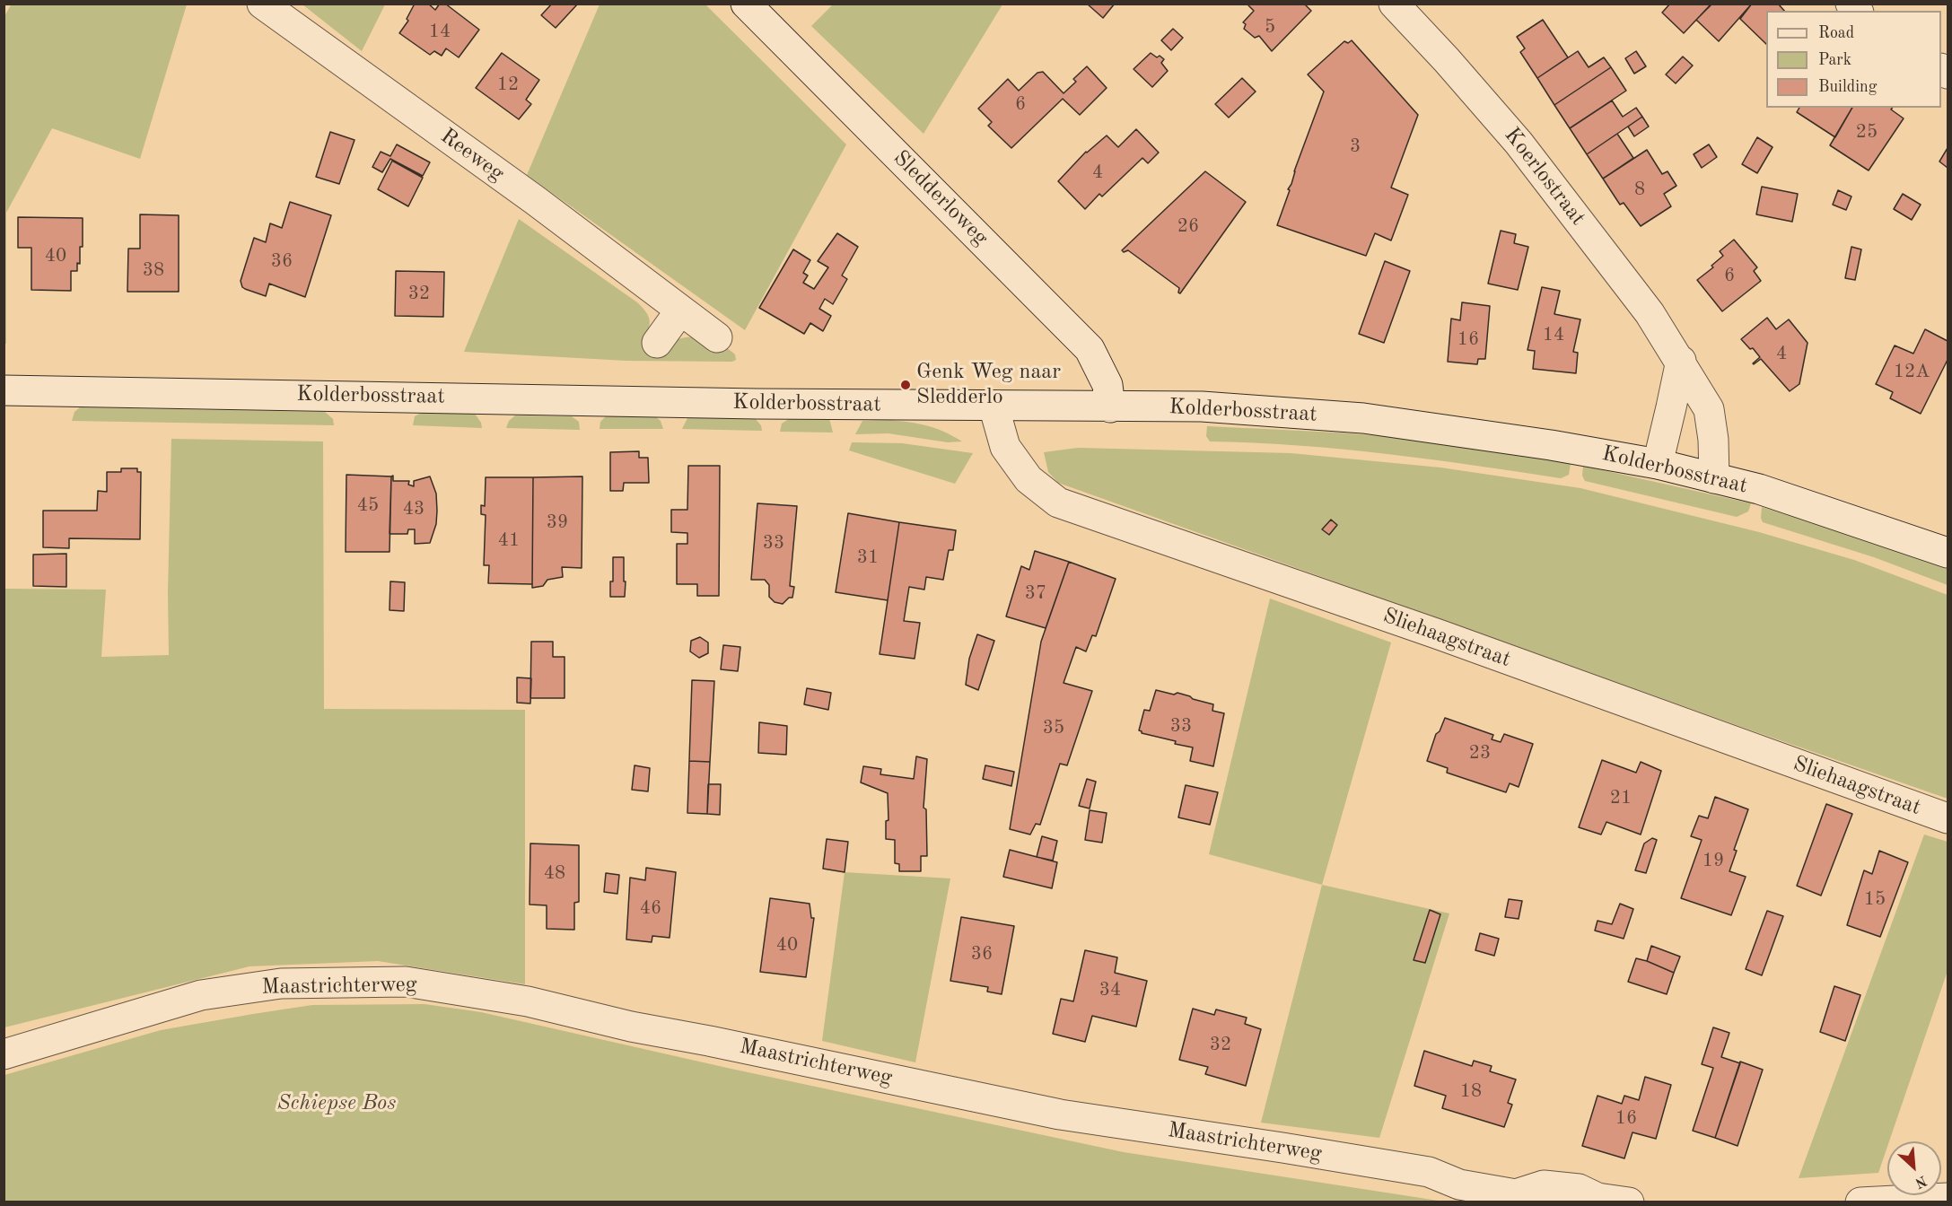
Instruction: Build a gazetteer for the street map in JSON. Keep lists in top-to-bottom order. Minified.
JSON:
{"streets":{"street":["Reeweg","Koerlostraat","Sledderloweg","Kolderbosstraat","Sliehaagstraat","Maastrichterweg"]},"crossings":[["Koerlostraat","Kolderbosstraat"],["Sledderloweg","Kolderbosstraat"],["Kolderbosstraat","Sliehaagstraat"]],"parks":["Schiepse Bos"],"places":["Genk Weg naar Sledderlo"],"house_numbers":["5","14","12","6","25","3","4","8","26","40","36","38","6","32","14","16","4","12A","45","43","39","41","33","31","37","33","35","23","21","19","48","15","46","40","36","34","32","18","16"],"legend":["Road","Park","Building"],"north":"bottom right"}
